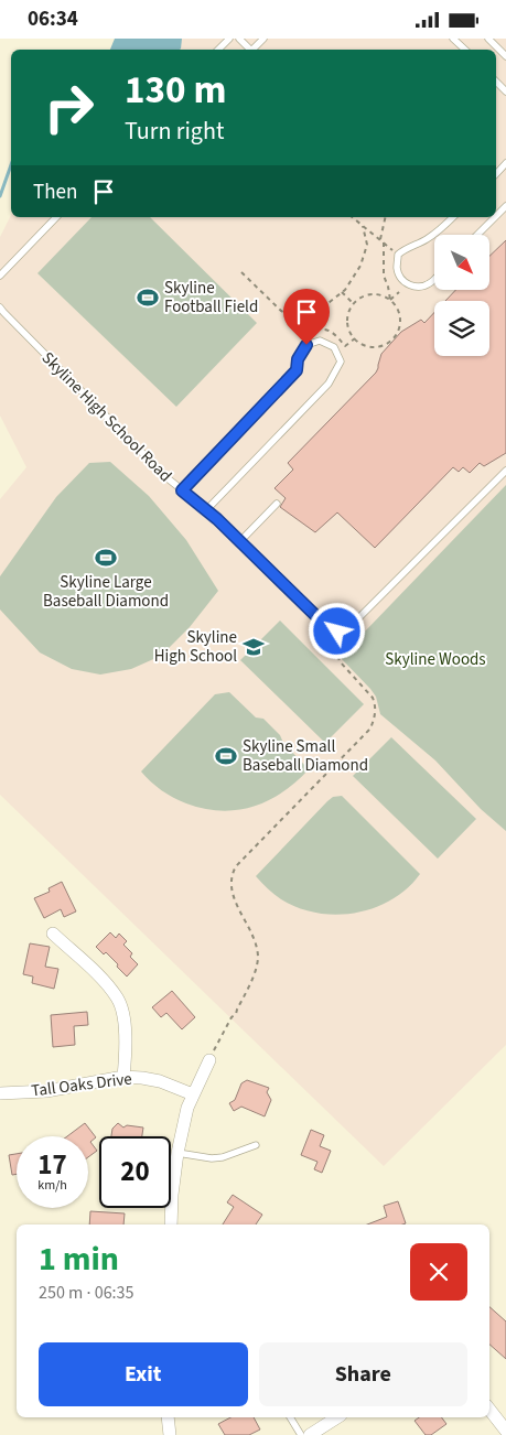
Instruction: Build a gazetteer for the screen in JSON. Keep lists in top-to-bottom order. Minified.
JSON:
{"streets":{"street":["Tall Oaks Drive"],"lane":["Skyline High School Road"]},"parks":["Skyline Woods"],"places":{"sports":["Skyline Football Field","Skyline Large Baseball Diamond","Skyline Small Baseball Diamond"],"school or university":["Skyline High School"]},"north":"bottom right","page":{"status":"06:34","turn":["130 m","Turn right"],"then":"Then","speed":"17 km/h","limit":"20","heading":["1 min","250 m · 06:35"],"buttons":["Exit","Share"]}}
